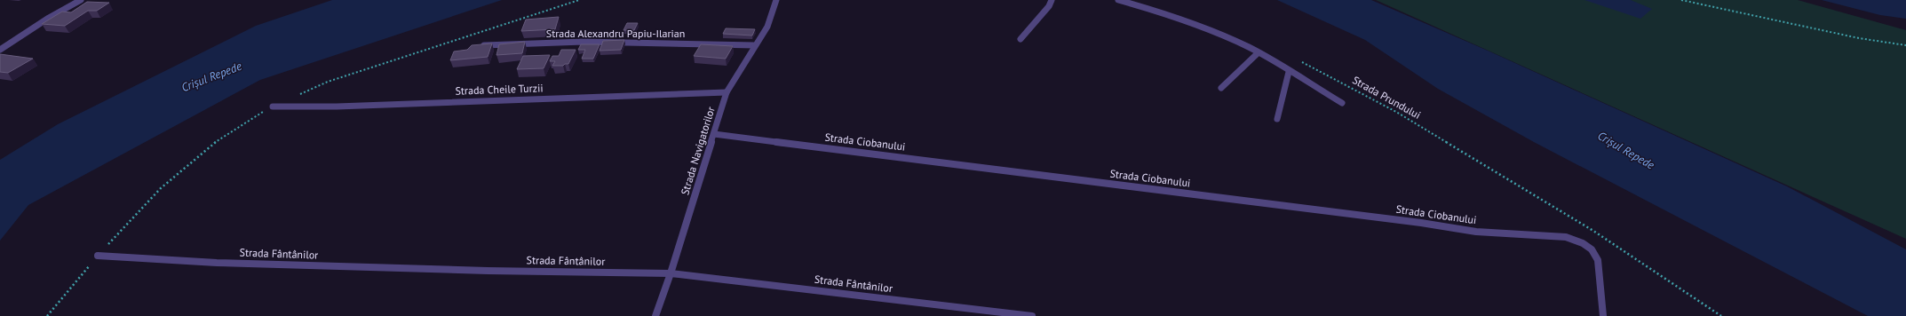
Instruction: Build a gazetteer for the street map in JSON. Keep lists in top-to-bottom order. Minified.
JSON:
{"streets":{"street":["Strada Alexandru Papiu-Ilarian","Strada Cheile Turzii","Strada Ciobanului","Strada Navigatorilor","Strada Fântânilor"],"path":["Strada Prundului"]},"crossings":[["Strada Alexandru Papiu-Ilarian","Strada Navigatorilor"],["Strada Cheile Turzii","Strada Navigatorilor"],["Strada Ciobanului","Strada Navigatorilor"],["Strada Navigatorilor","Strada Fântânilor"]],"water":["Crișul Repede"]}
